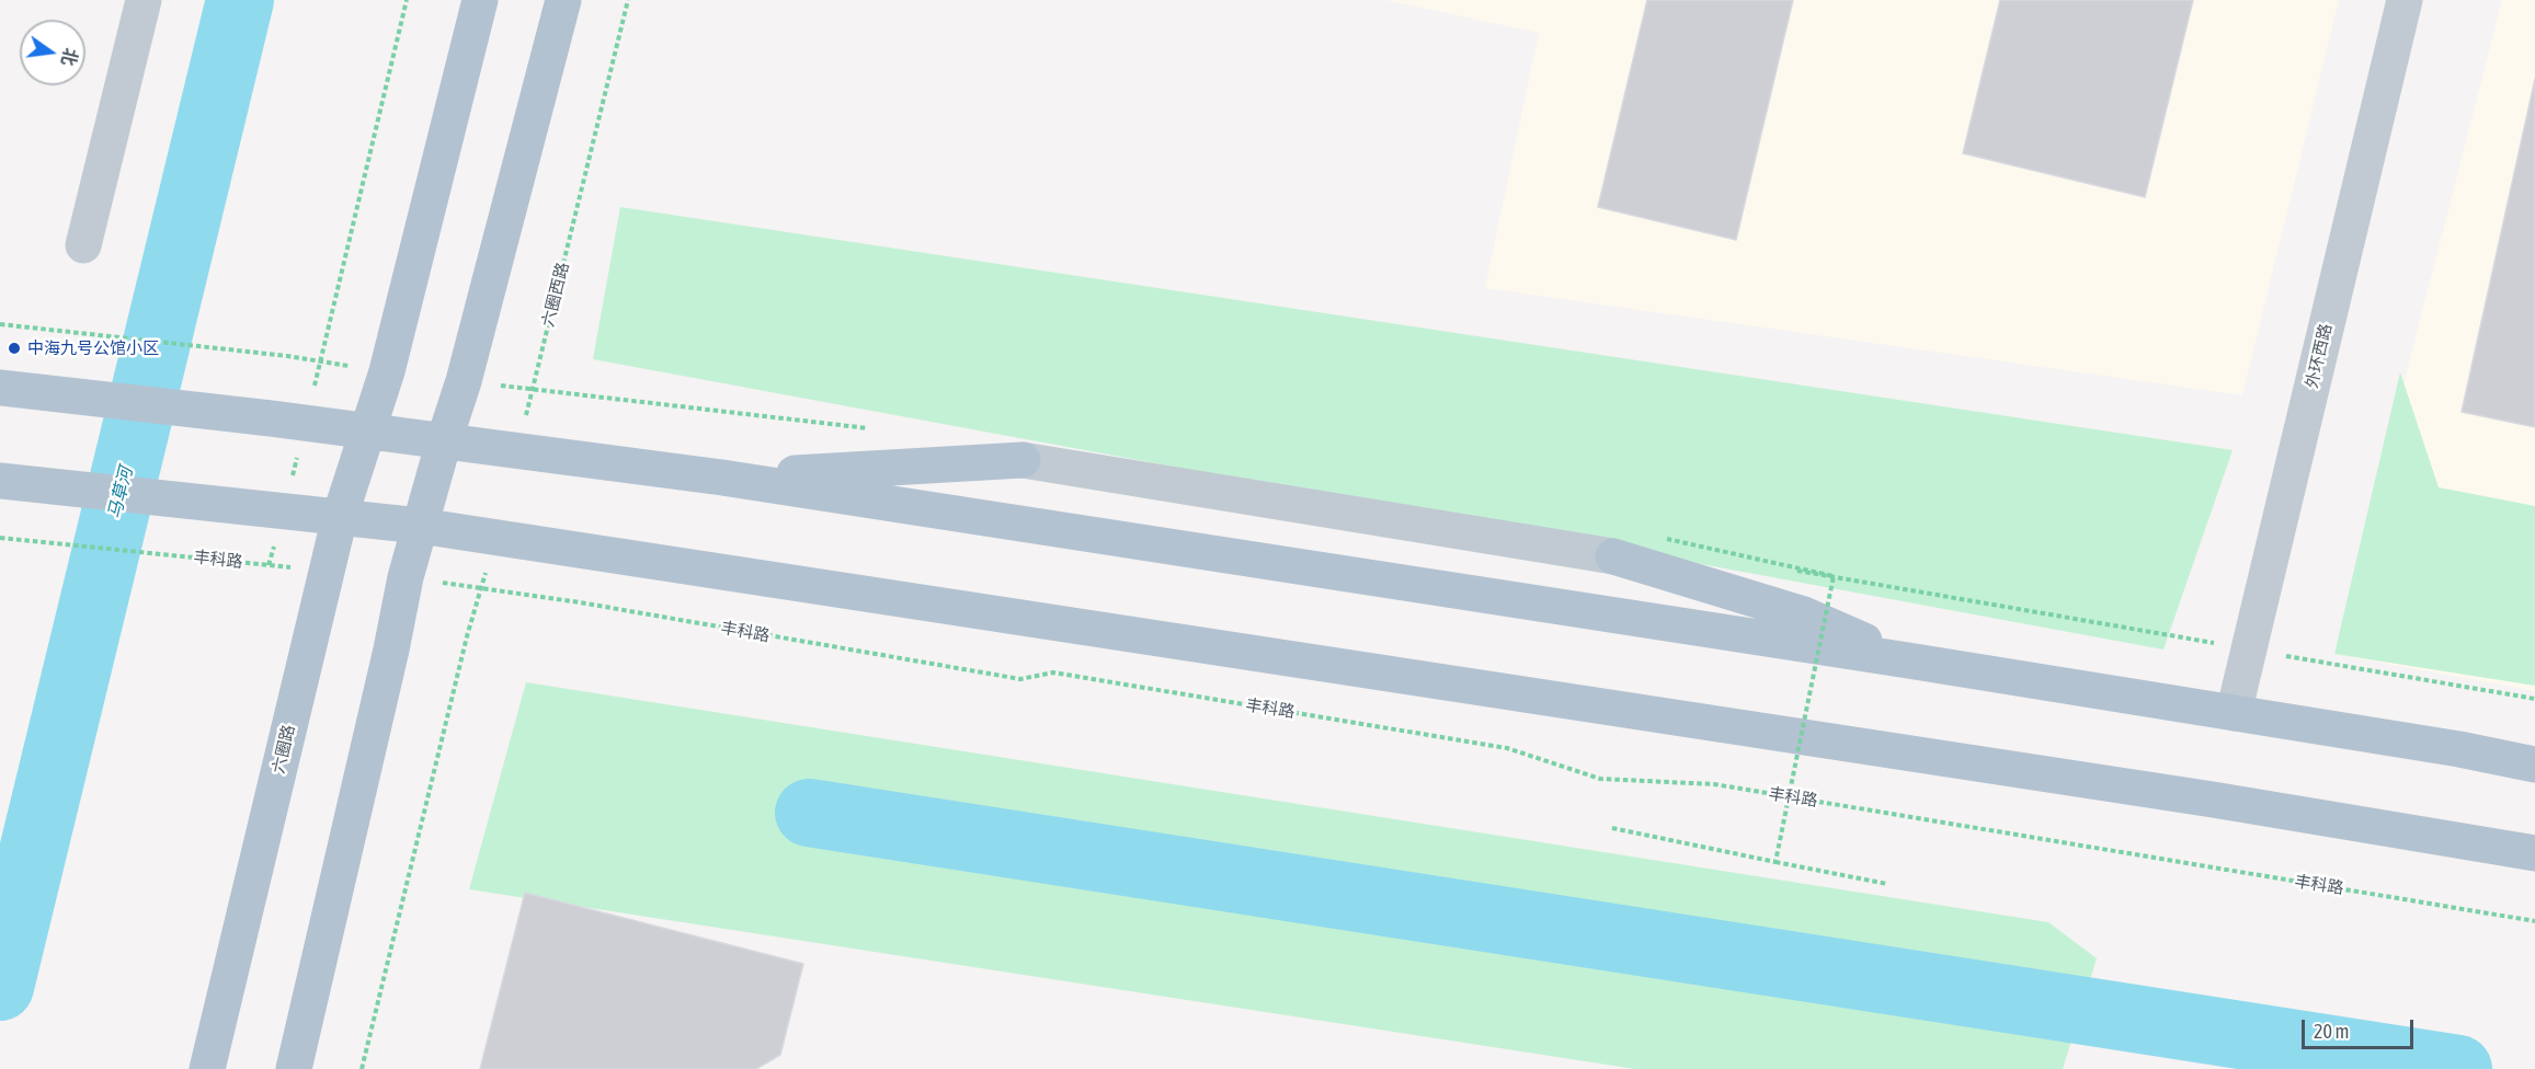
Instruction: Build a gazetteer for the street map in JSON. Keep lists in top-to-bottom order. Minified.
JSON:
{"streets":{"main road":["六圈路"],"street":["外环西路"],"path":["六圈西路","丰科路"]},"crossings":[["丰科路","六圈路"]],"water":["马草河"],"places":["中海九号公馆小区"],"scale_bar":"20 m","north":"right"}
